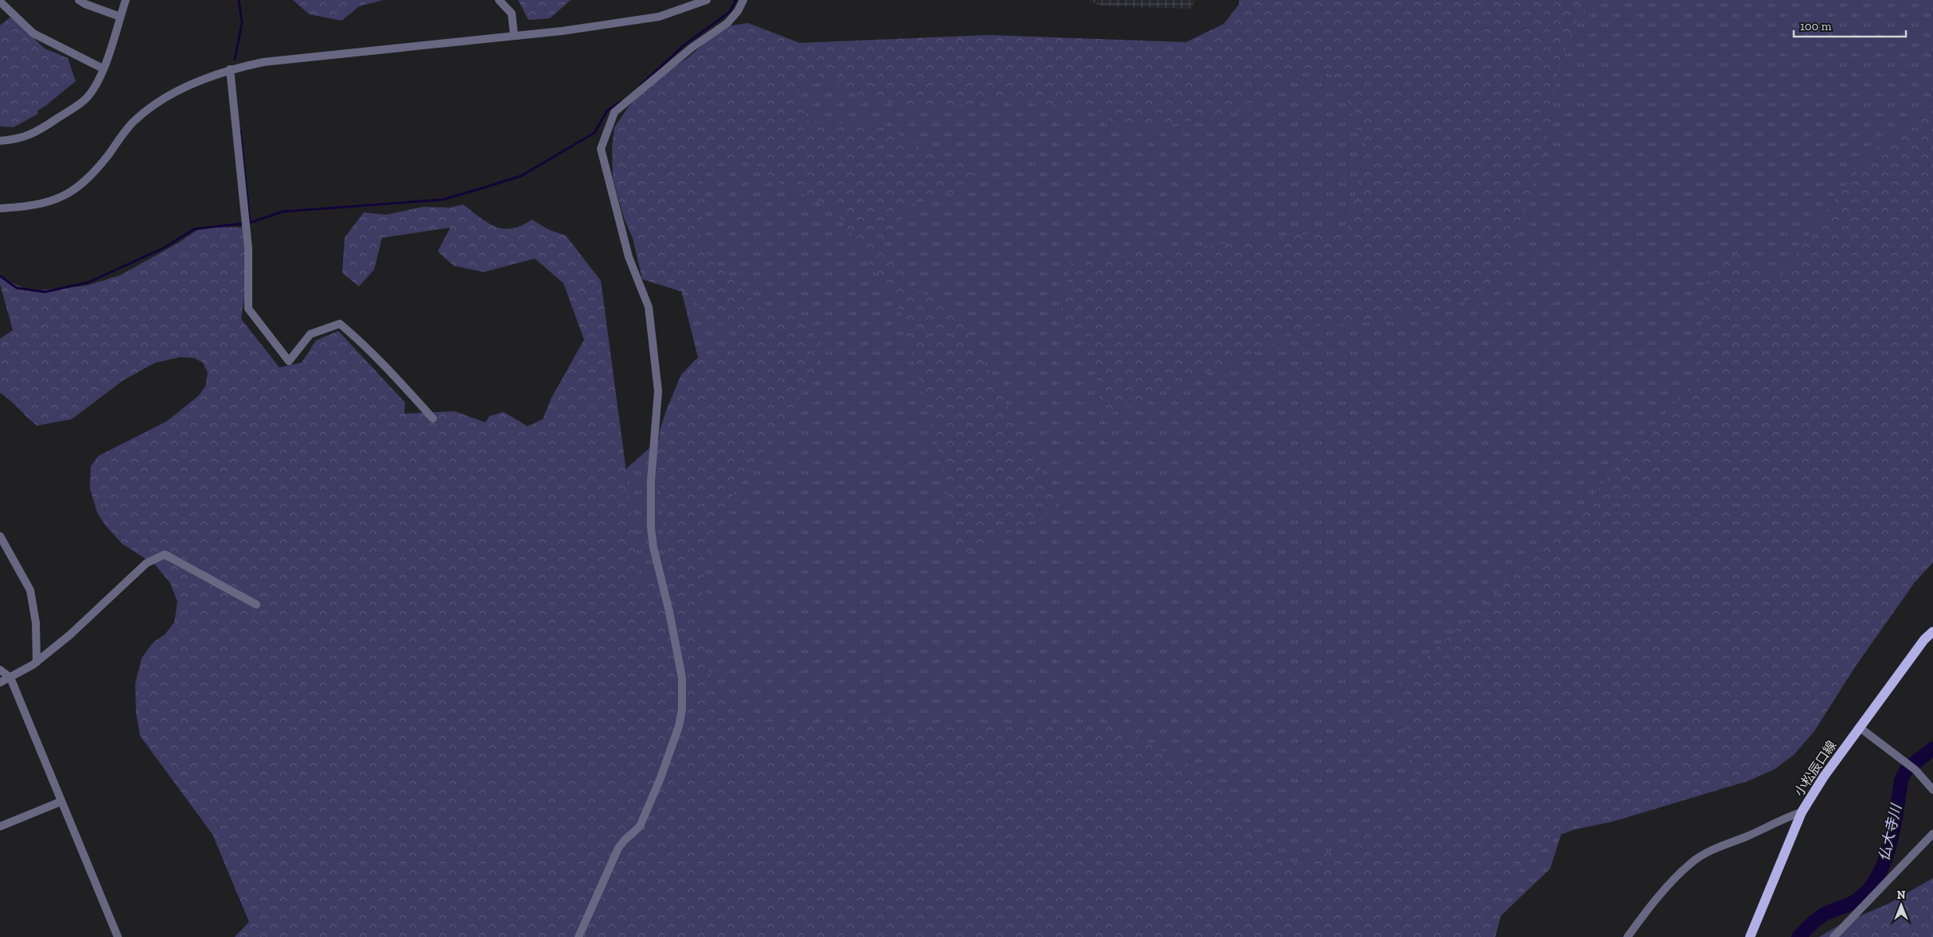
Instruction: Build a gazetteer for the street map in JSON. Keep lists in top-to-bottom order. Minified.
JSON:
{"streets":{"main road":["小松辰口線"]},"water":["仏大寺川"],"scale_bar":"100 m","north":"top"}
